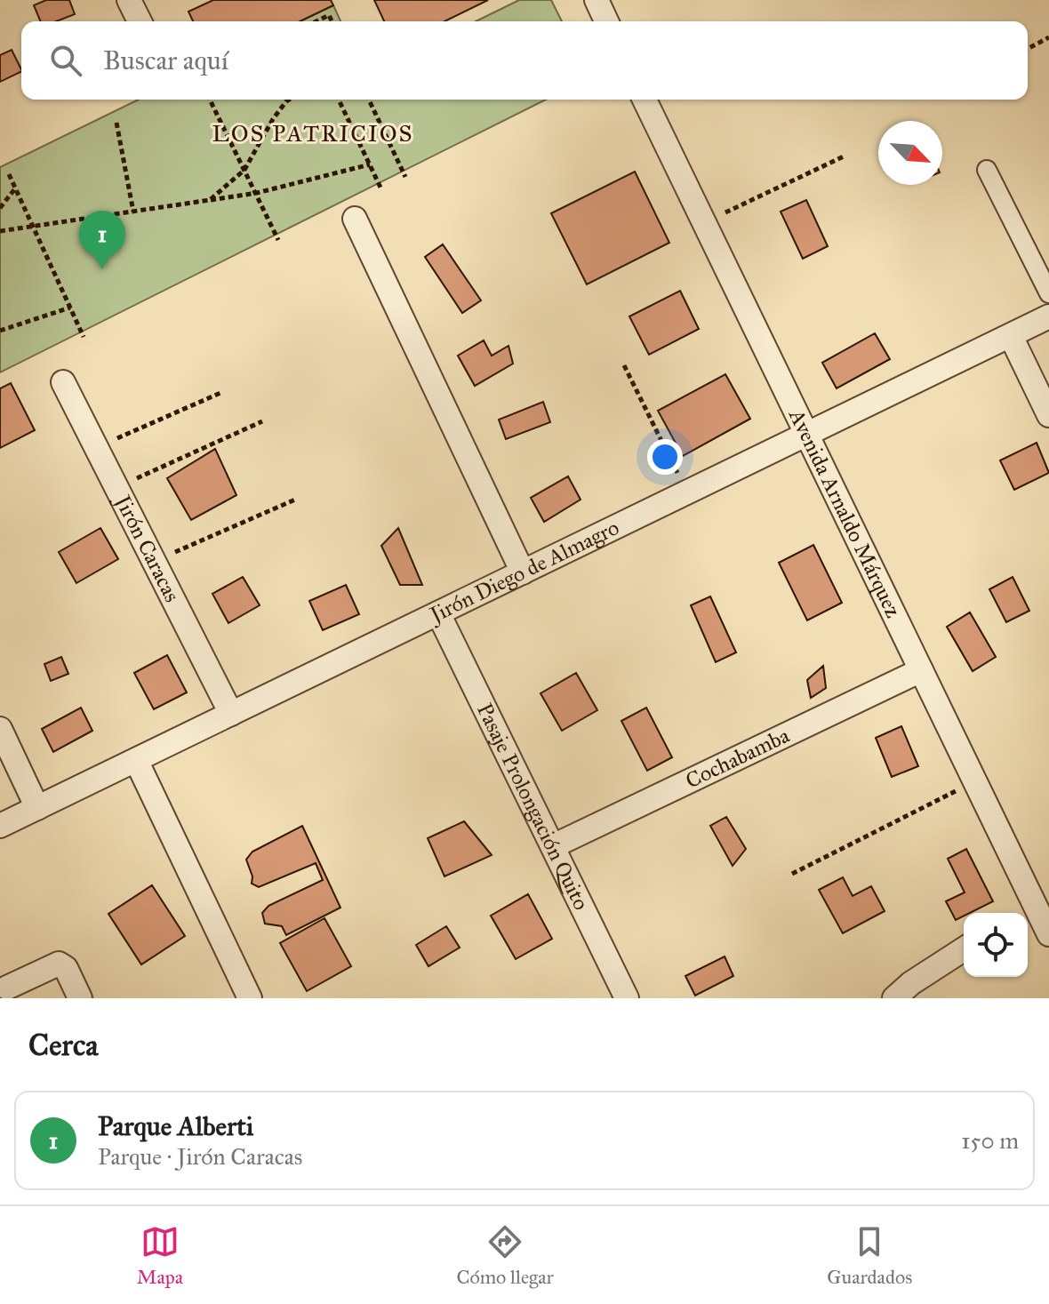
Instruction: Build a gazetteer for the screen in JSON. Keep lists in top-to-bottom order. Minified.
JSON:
{"streets":{"street":["Avenida Arnaldo Márquez","Jirón Caracas","Jirón Diego de Almagro","Cochabamba","Pasaje Prolongación Quito"]},"crossings":[["Avenida Arnaldo Márquez","Jirón Diego de Almagro"],["Avenida Arnaldo Márquez","Cochabamba"],["Jirón Caracas","Jirón Diego de Almagro"],["Jirón Diego de Almagro","Pasaje Prolongación Quito"],["Cochabamba","Pasaje Prolongación Quito"]],"districts":["LOS PATRICIOS"],"north":"bottom right","page":{"search":"Buscar aquí","pins":"1","heading":"Cerca","list":[{"mark":"1","name":"Parque Alberti","note":"Parque · Jirón Caracas","value":"150 m"}],"nav":["Mapa","Cómo llegar","Guardados"]}}
